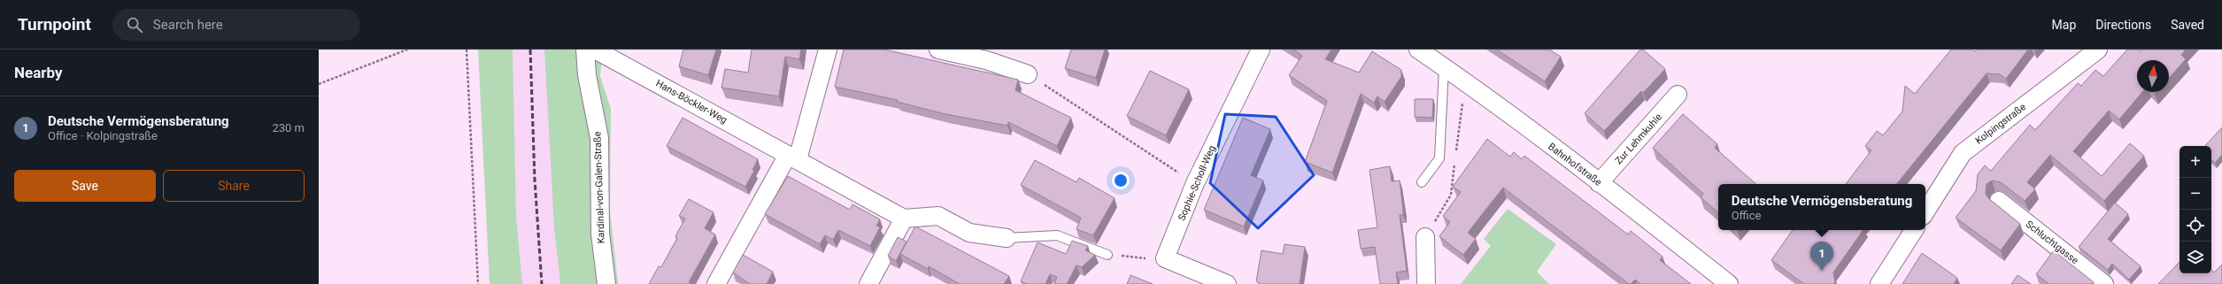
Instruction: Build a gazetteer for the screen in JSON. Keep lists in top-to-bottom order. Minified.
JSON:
{"streets":{"street":["Hans-Böckler-Weg","Kolpingstraße","Zur Lehmkuhle","Bahnhofstraße","Sophie-Scholl-Weg","Kardinal-von-Galen-Straße","Schluchtgasse"]},"crossings":[["Zur Lehmkuhle","Bahnhofstraße"]],"north":"top","page":{"header":"Turnpoint","search":"Search here","nav":["Map","Directions","Saved"],"heading":"Nearby","list":[{"mark":"1","name":"Deutsche Vermögensberatung","note":"Office · Kolpingstraße","value":"230 m"}],"map_buttons":["+","−"],"buttons":["Save","Share"],"popup":["Deutsche Vermögensberatung","Office"],"pins":"1"}}
